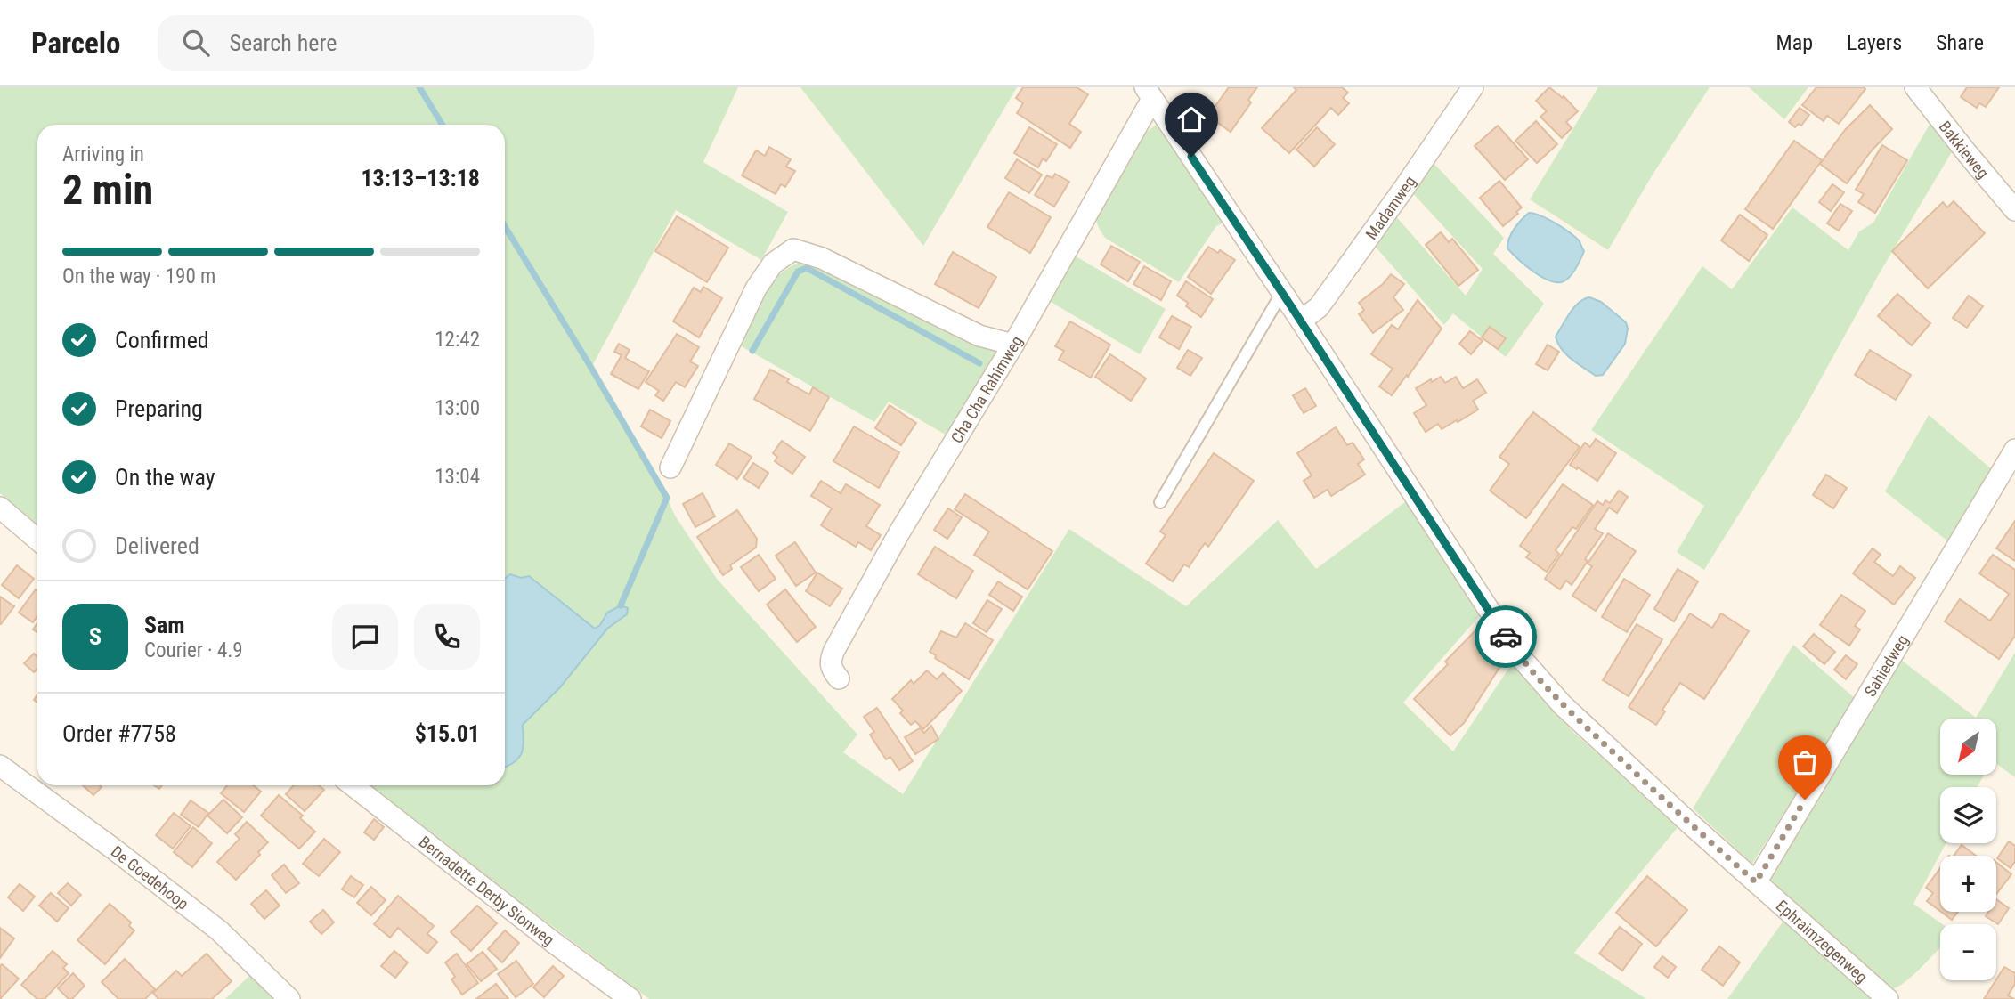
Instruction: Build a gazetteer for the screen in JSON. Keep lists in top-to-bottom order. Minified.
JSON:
{"streets":{"street":["Bakkieweg","Madamweg","Cha Cha Rahimweg","Sahiedweg","De Goedehoop","Bernadette Derby Sionweg","Ephraimzegenweg"]},"crossings":[["Madamweg","Ephraimzegenweg"],["Cha Cha Rahimweg","Ephraimzegenweg"],["Sahiedweg","Ephraimzegenweg"]],"north":"bottom left","page":{"header":"Parcelo","search":"Search here","nav":["Map","Layers","Share"],"heading":["2 min","Arriving in","13:13–13:18"],"panel":["Sam","Courier · 4.9","Order #7758","$15.01"],"bar":"On the way · 190 m","list":[["Confirmed","12:42"],["Preparing","13:00"],["On the way","13:04"],"Delivered"],"round":"S","map_buttons":["+","−"]}}
